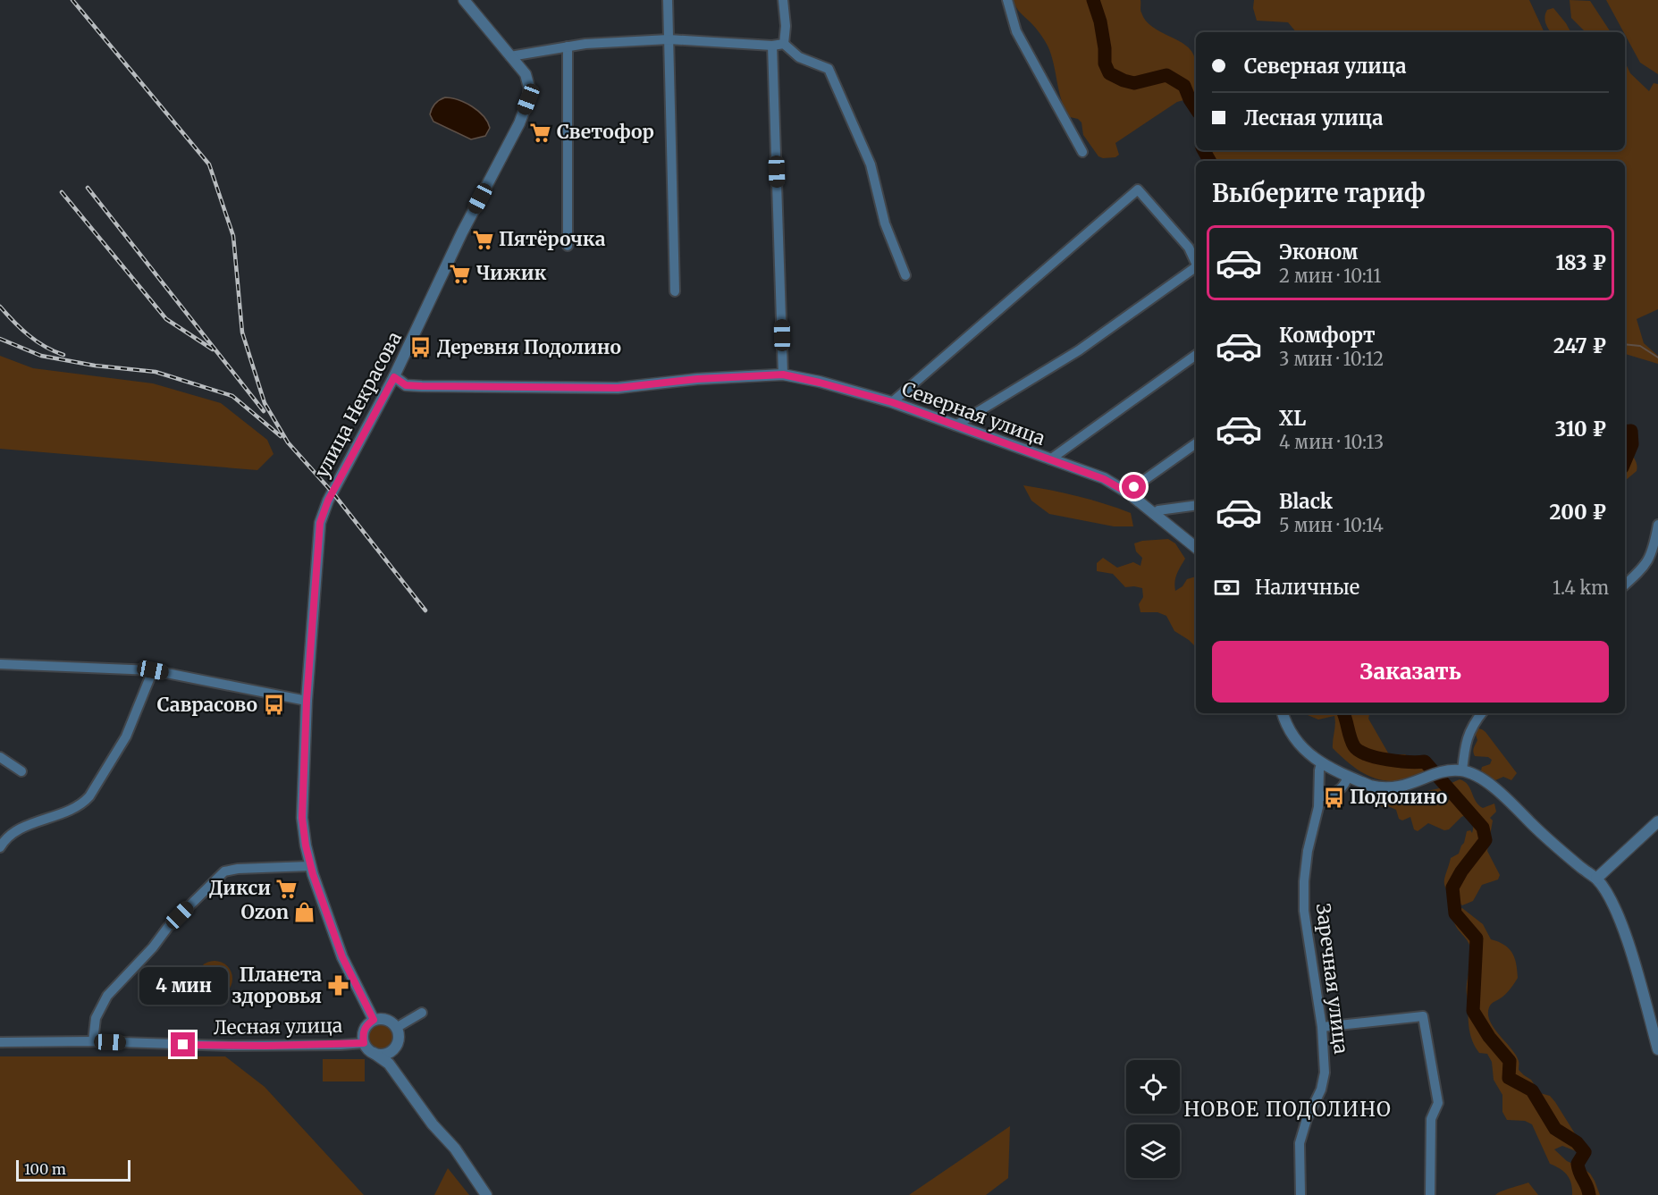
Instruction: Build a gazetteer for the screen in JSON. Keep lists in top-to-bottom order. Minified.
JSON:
{"streets":{"street":["улица Некрасова","Северная улица","Заречная улица","Лесная улица"]},"crossings":[["улица Некрасова","Северная улица"],["улица Некрасова","Лесная улица"]],"districts":["НОВОЕ ПОДОЛИНО"],"places":{"supermarket":["Светофор","Пятёрочка","Чижик","Дикси"],"bus stop":["Деревня Подолино","Саврасово","Подолино"],"shop":["Ozon"],"pharmacy":["Планета здоровья"]},"scale_bar":"100 m","page":{"banner":["Северная улица","Лесная улица"],"heading":"Выберите тариф","list":[{"name":"Эконом","note":"2 мин · 10:11","value":"183 ₽"},{"name":"Комфорт","note":"3 мин · 10:12","value":"247 ₽"},{"name":"XL","note":"4 мин · 10:13","value":"310 ₽"},{"name":"Black","note":"5 мин · 10:14","value":"200 ₽"}],"pay":["Наличные","1.4 km"],"buttons":"Заказать","bubble":"4 мин","scale":"100 m"}}
